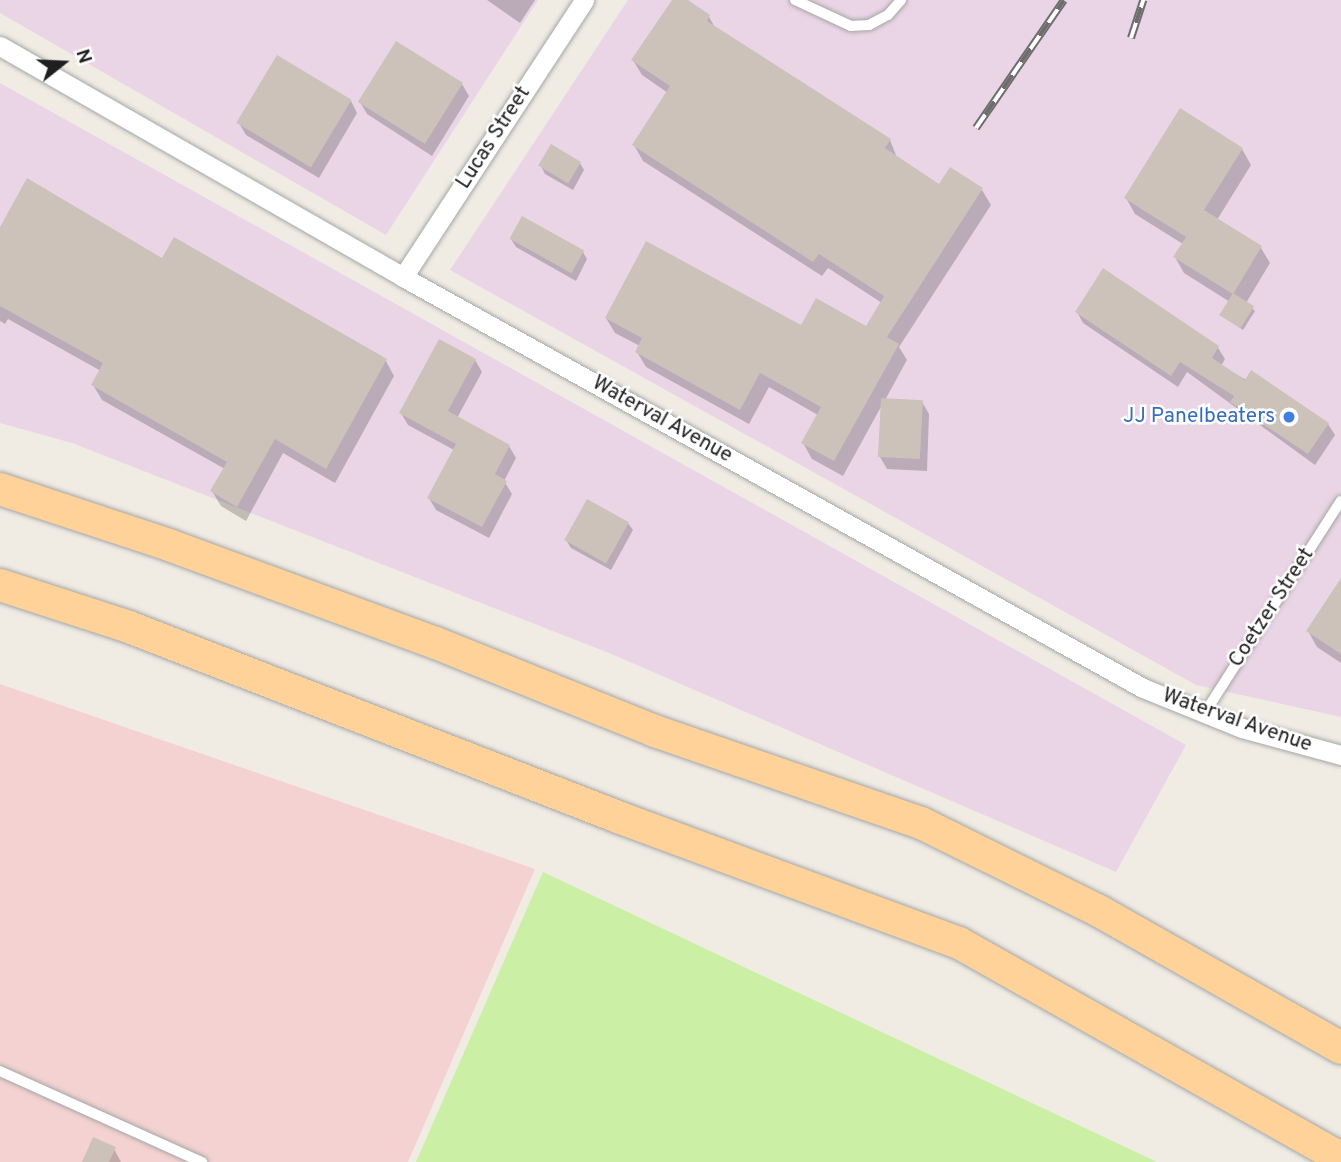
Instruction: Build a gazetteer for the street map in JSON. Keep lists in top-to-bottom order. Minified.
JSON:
{"streets":{"street":["Lucas Street","Waterval Avenue"],"lane":["Coetzer Street"]},"crossings":[["Lucas Street","Waterval Avenue"],["Waterval Avenue","Coetzer Street"]],"places":["JJ Panelbeaters"],"north":"right"}
